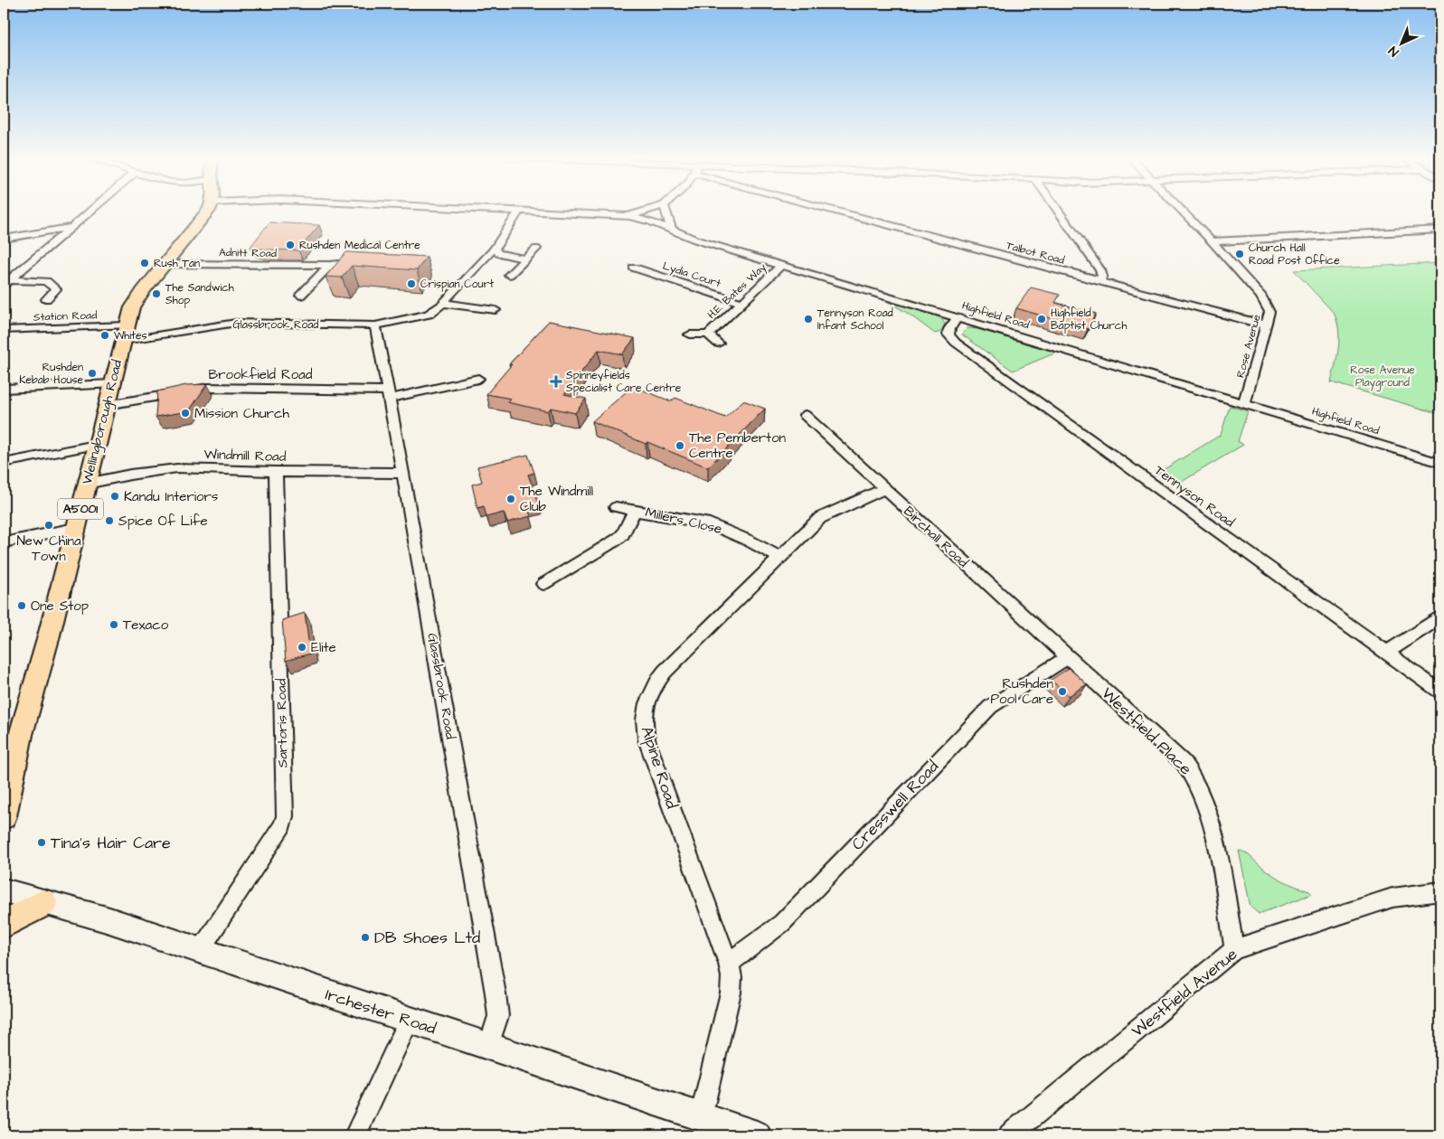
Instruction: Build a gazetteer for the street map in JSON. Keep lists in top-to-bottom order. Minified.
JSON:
{"streets":{"main road":["Wellingborough Road","A5001","Irchester Road"],"street":["Adnitt Road","Talbot Road","Lydia Court","H.E. Bates Way","Highfield Road","Station Road","Glassbrook Road","Rose Avenue","Brookfield Road","Windmill Road","Tennyson Road","Millers Close","Birchall Road","Sartoris Road","Westfield Place","Alpine Road","Cresswell Road","Westfield Avenue"]},"crossings":[["Adnitt Road","Wellingborough Road"],["Talbot Road","Rose Avenue"],["Lydia Court","H.E. Bates Way"],["H.E. Bates Way","Highfield Road"],["Highfield Road","Rose Avenue"],["Highfield Road","Tennyson Road"],["Station Road","Glassbrook Road"],["Station Road","Wellingborough Road"],["Glassbrook Road","Brookfield Road"],["Glassbrook Road","Wellingborough Road"],["Glassbrook Road","Windmill Road"],["Glassbrook Road","Irchester Road"],["Brookfield Road","Wellingborough Road"],["Wellingborough Road","Windmill Road"],["Windmill Road","Sartoris Road"],["Millers Close","Alpine Road"],["Birchall Road","Westfield Place"],["Birchall Road","Alpine Road"],["Birchall Road","Cresswell Road"],["Sartoris Road","Irchester Road"],["Westfield Place","Cresswell Road"],["Westfield Place","Westfield Avenue"],["Alpine Road","Cresswell Road"],["Alpine Road","Irchester Road"]],"parks":["Rose Avenue Playground"],"places":{"other":["Rushden Medical Centre","Church Hall Road Post Office","Rush Tan","Crispian Court","The Sandwich Shop","Tennyson Road Infant School","Highfield Baptist Church","Whites","Rushden Kebab House","Mission Church","The Pemberton Centre","Kandu Interiors","The Windmill Club","Spice Of Life","New China Town","One Stop","Texaco","Elite","Rushden Pool Care","Tina's Hair Care","DB Shoes Ltd"],"health":["Spinneyfields Specialist Care Centre"]},"north":"bottom left"}
